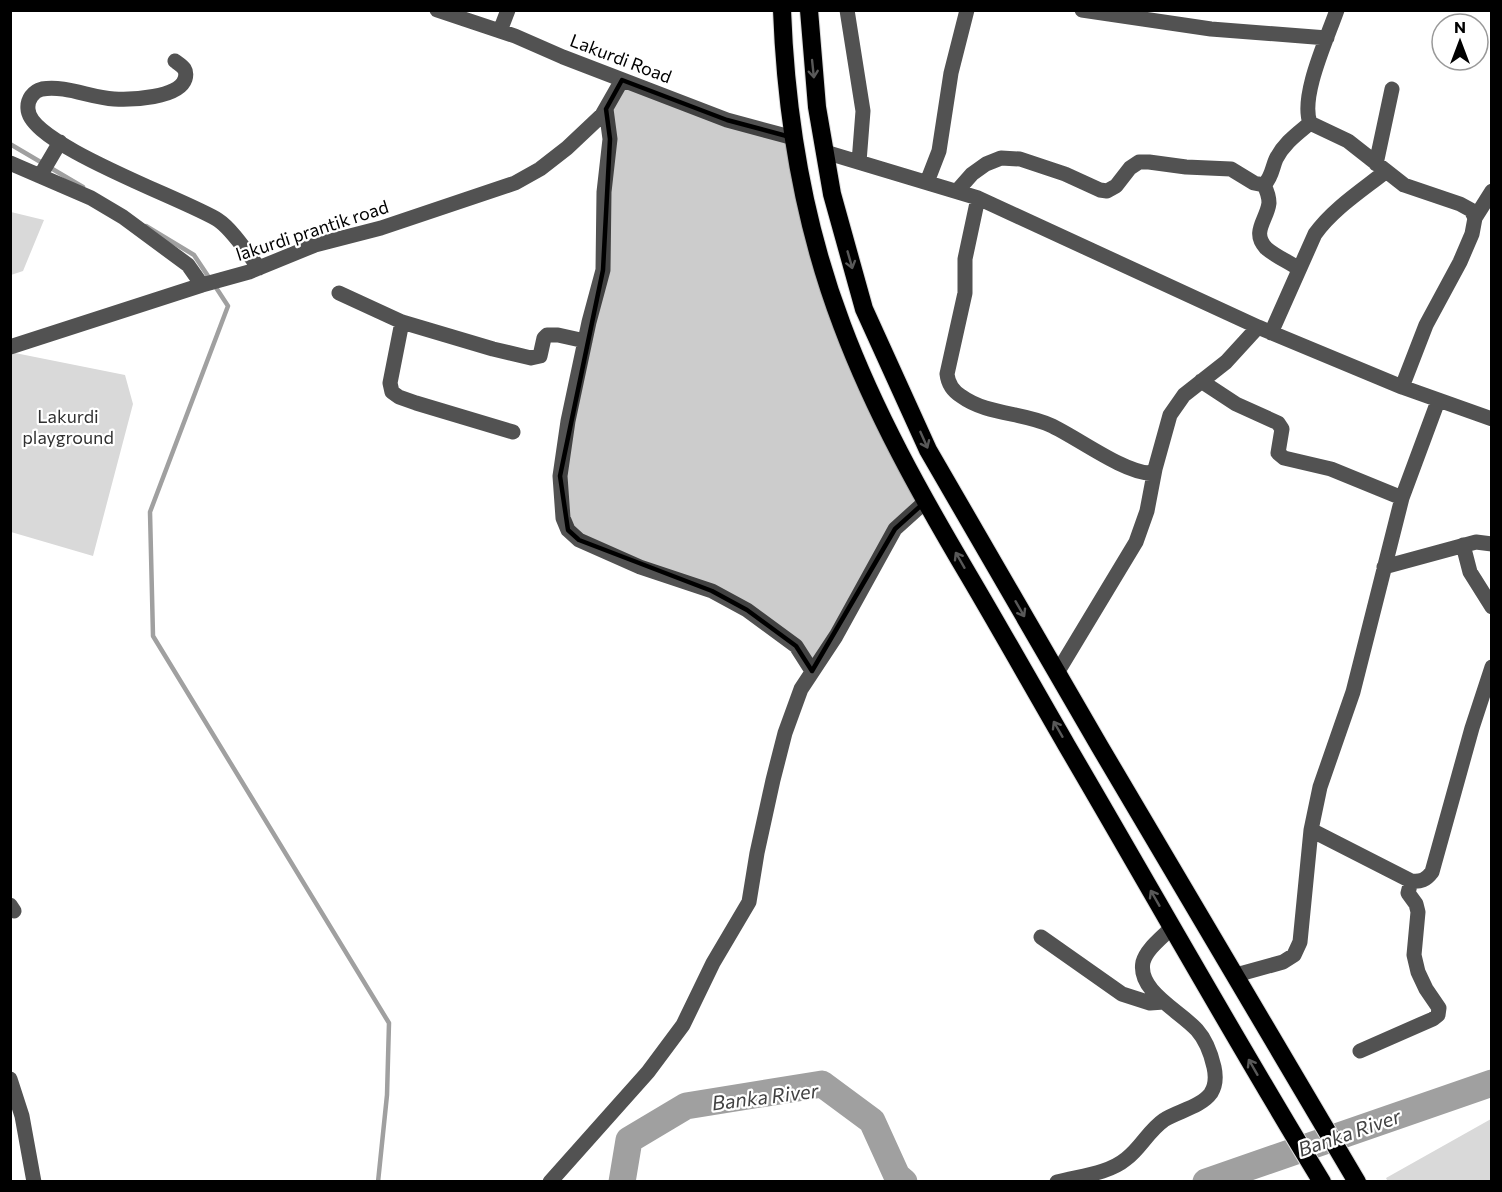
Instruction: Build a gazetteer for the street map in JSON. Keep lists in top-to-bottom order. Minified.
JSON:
{"streets":{"street":["Lakurdi Road","lakurdi prantik road"]},"crossings":[["Lakurdi Road","lakurdi prantik road"]],"water":["Banka River"],"parks":["Lakurdi playground"],"north":"top"}
